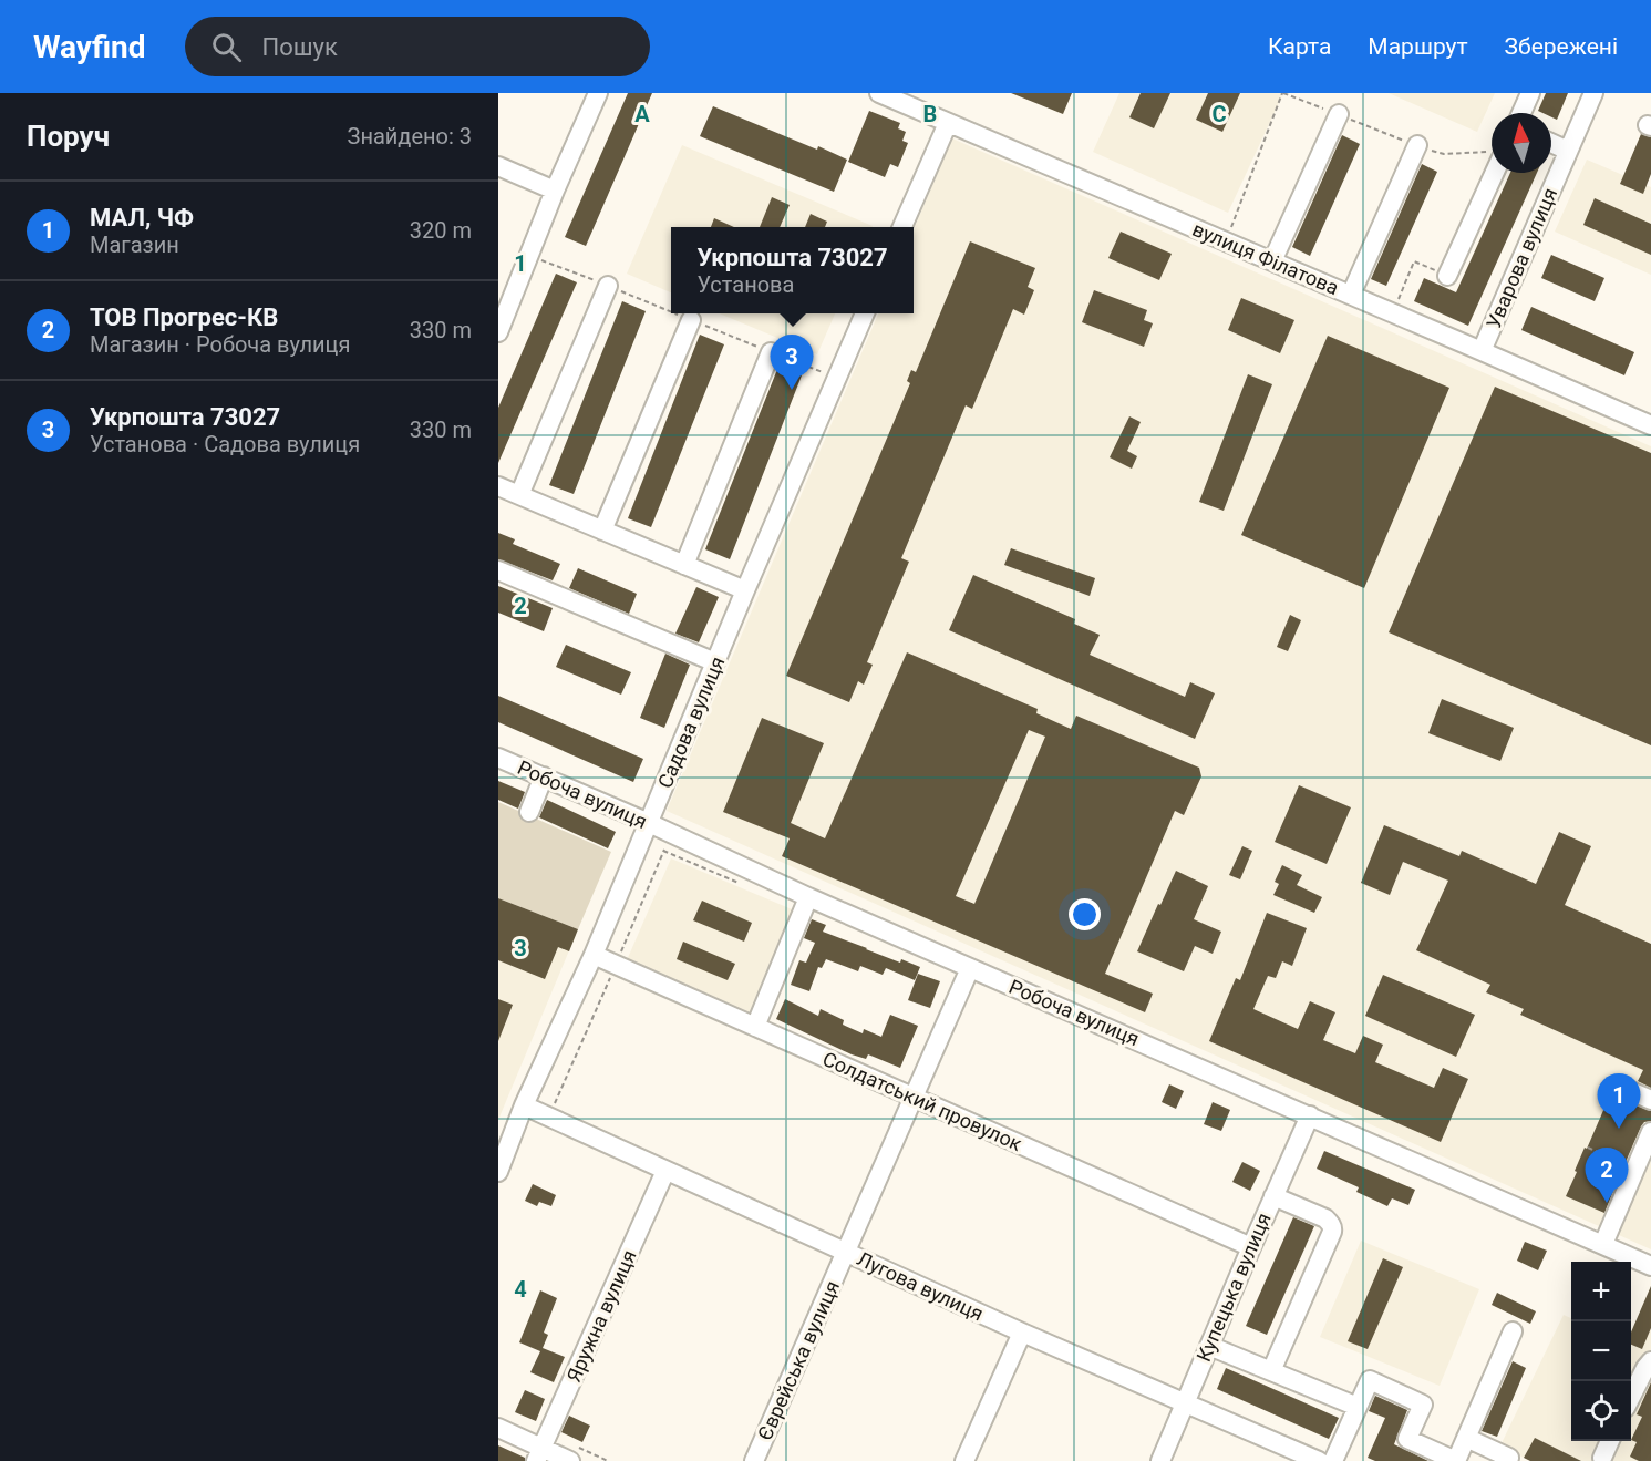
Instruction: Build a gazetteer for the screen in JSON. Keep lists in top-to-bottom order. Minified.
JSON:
{"streets":{"street":["вулиця Філатова","Уварова вулиця","Садова вулиця","Робоча вулиця","Солдатський провулок","Лугова вулиця","Купецька вулиця","Яружна вулиця","Єврейська вулиця"]},"crossings":[["вулиця Філатова","Уварова вулиця"],["Садова вулиця","Робоча вулиця"],["Садова вулиця","Солдатський провулок"],["Садова вулиця","Лугова вулиця"],["Робоча вулиця","Купецька вулиця"],["Робоча вулиця","Єврейська вулиця"],["Солдатський провулок","Купецька вулиця"],["Солдатський провулок","Єврейська вулиця"],["Лугова вулиця","Купецька вулиця"],["Лугова вулиця","Яружна вулиця"],["Лугова вулиця","Єврейська вулиця"]],"north":"top","page":{"header":"Wayfind","search":"Пошук","nav":["Карта","Маршрут","Збережені"],"heading":["Поруч","Знайдено: 3"],"list":[{"mark":"1","name":"МАЛ, ЧФ","note":"Магазин","value":"320 m"},{"mark":"2","name":"ТОВ Прогрес-КВ","note":"Магазин · Робоча вулиця","value":"330 m"},{"mark":"3","name":"Укрпошта 73027","note":"Установа · Садова вулиця","value":"330 m"}],"popup":["Укрпошта 73027","Установа"],"pins":["3","1","2"],"map_buttons":["+","−"]},"grid":{"columns":["A","B","C"],"rows":["1","2","3","4"]}}
